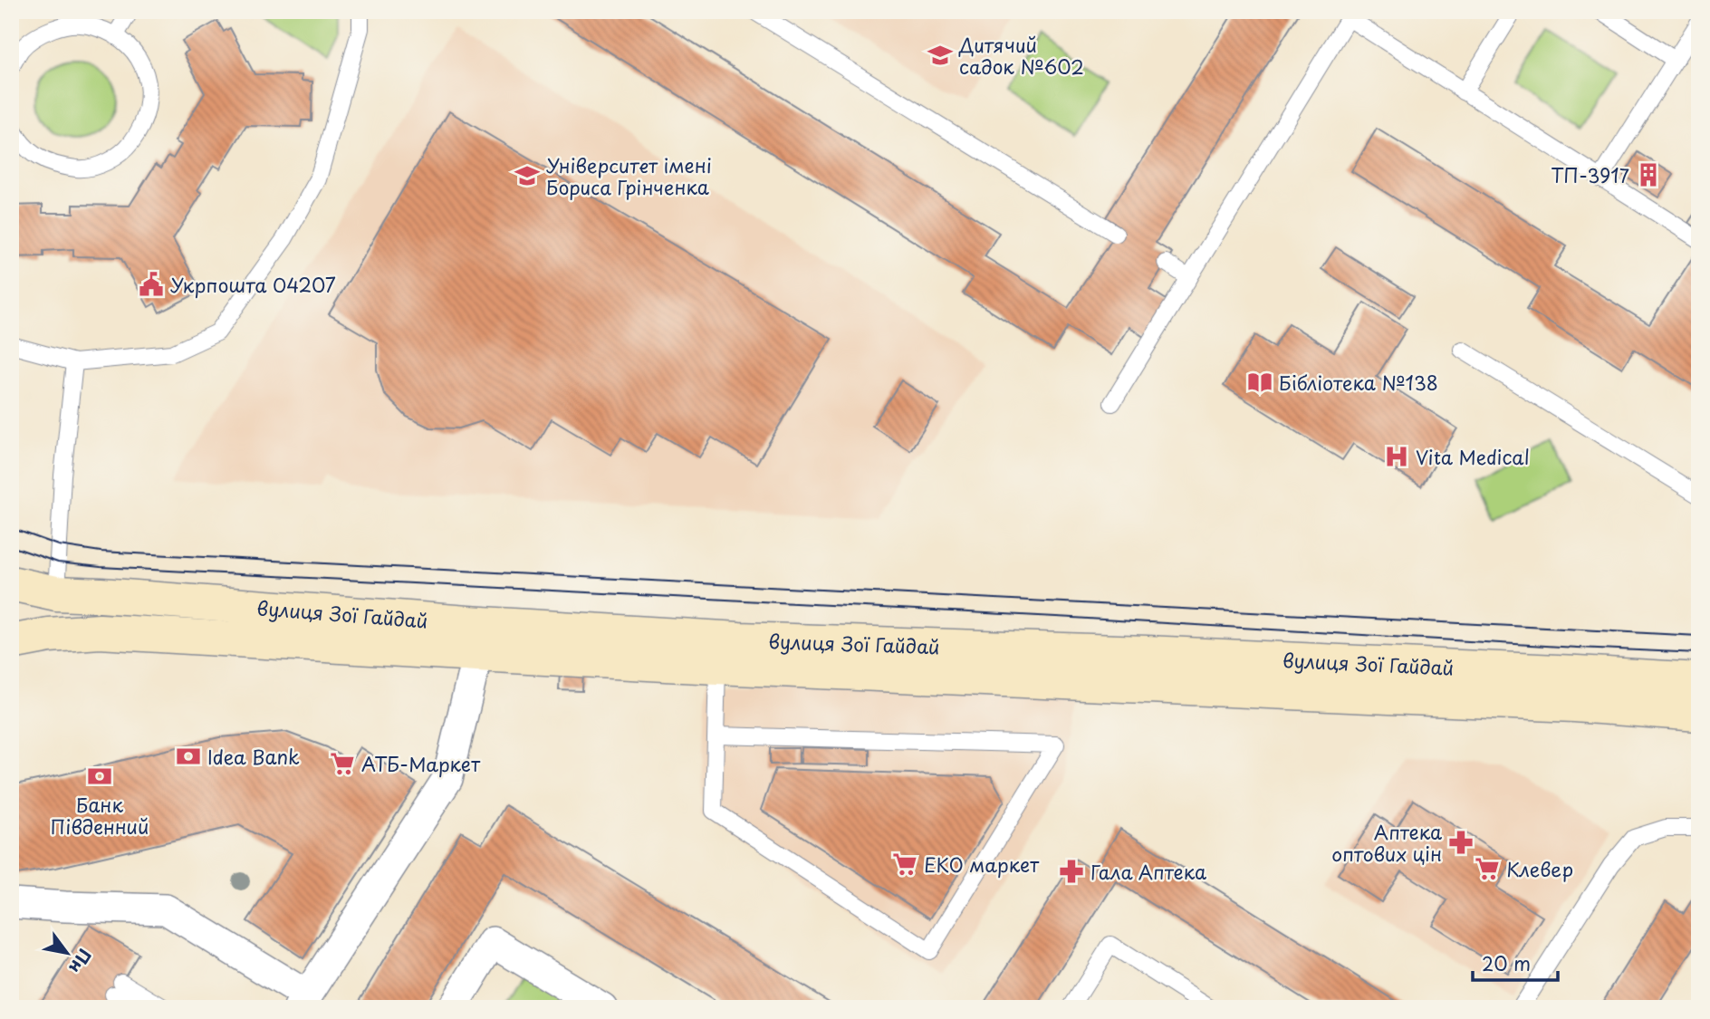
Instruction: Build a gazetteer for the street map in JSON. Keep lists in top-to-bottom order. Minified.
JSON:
{"streets":{"main road":["вулиця Зої Гайдай"]},"places":{"school or university":["Дитячий садок №602","Університет імені Бориса Грінченка"],"building":["ТП-3917"],"public building":["Укрпошта 04207"],"library":["Бібліотека №138"],"hospital":["Vita Medical"],"bank":["Idea Bank","Банк Південний"],"supermarket":["АТБ-Маркет","ЕКО маркет","Клевер"],"pharmacy":["Аптека оптових цін","Гала Аптека"]},"scale_bar":"20 m","north":"bottom right"}
